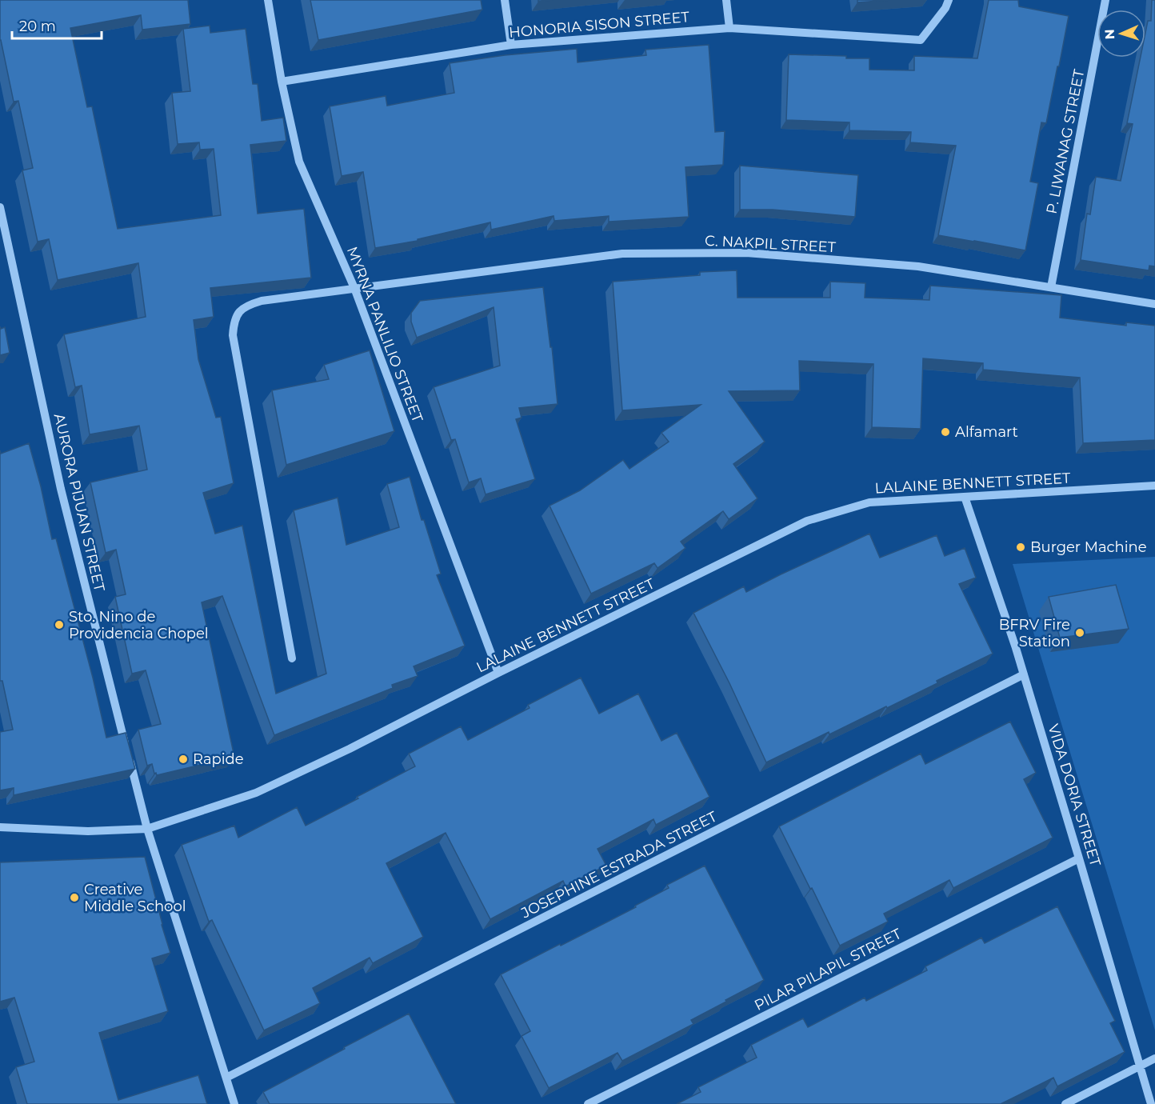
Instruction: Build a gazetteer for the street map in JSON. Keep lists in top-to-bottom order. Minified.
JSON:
{"streets":{"street":["HONORIA SISON STREET","P. LIWANAG STREET","C. NAKPIL STREET","MYRNA PANLILIO STREET","LALAINE BENNETT STREET","AURORA PIJUAN STREET","VIDA DORIA STREET","JOSEPHINE ESTRADA STREET","PILAR PILAPIL STREET"]},"crossings":[["HONORIA SISON STREET","MYRNA PANLILIO STREET"],["P. LIWANAG STREET","C. NAKPIL STREET"],["C. NAKPIL STREET","MYRNA PANLILIO STREET"],["MYRNA PANLILIO STREET","LALAINE BENNETT STREET"],["LALAINE BENNETT STREET","VIDA DORIA STREET"],["VIDA DORIA STREET","JOSEPHINE ESTRADA STREET"],["VIDA DORIA STREET","PILAR PILAPIL STREET"]],"places":["Alfamart","Burger Machine","Sto. Nino de Providencia Chopel","BFRV Fire Station","Rapide","Creative Middle School"],"scale_bar":"20 m","north":"left"}
